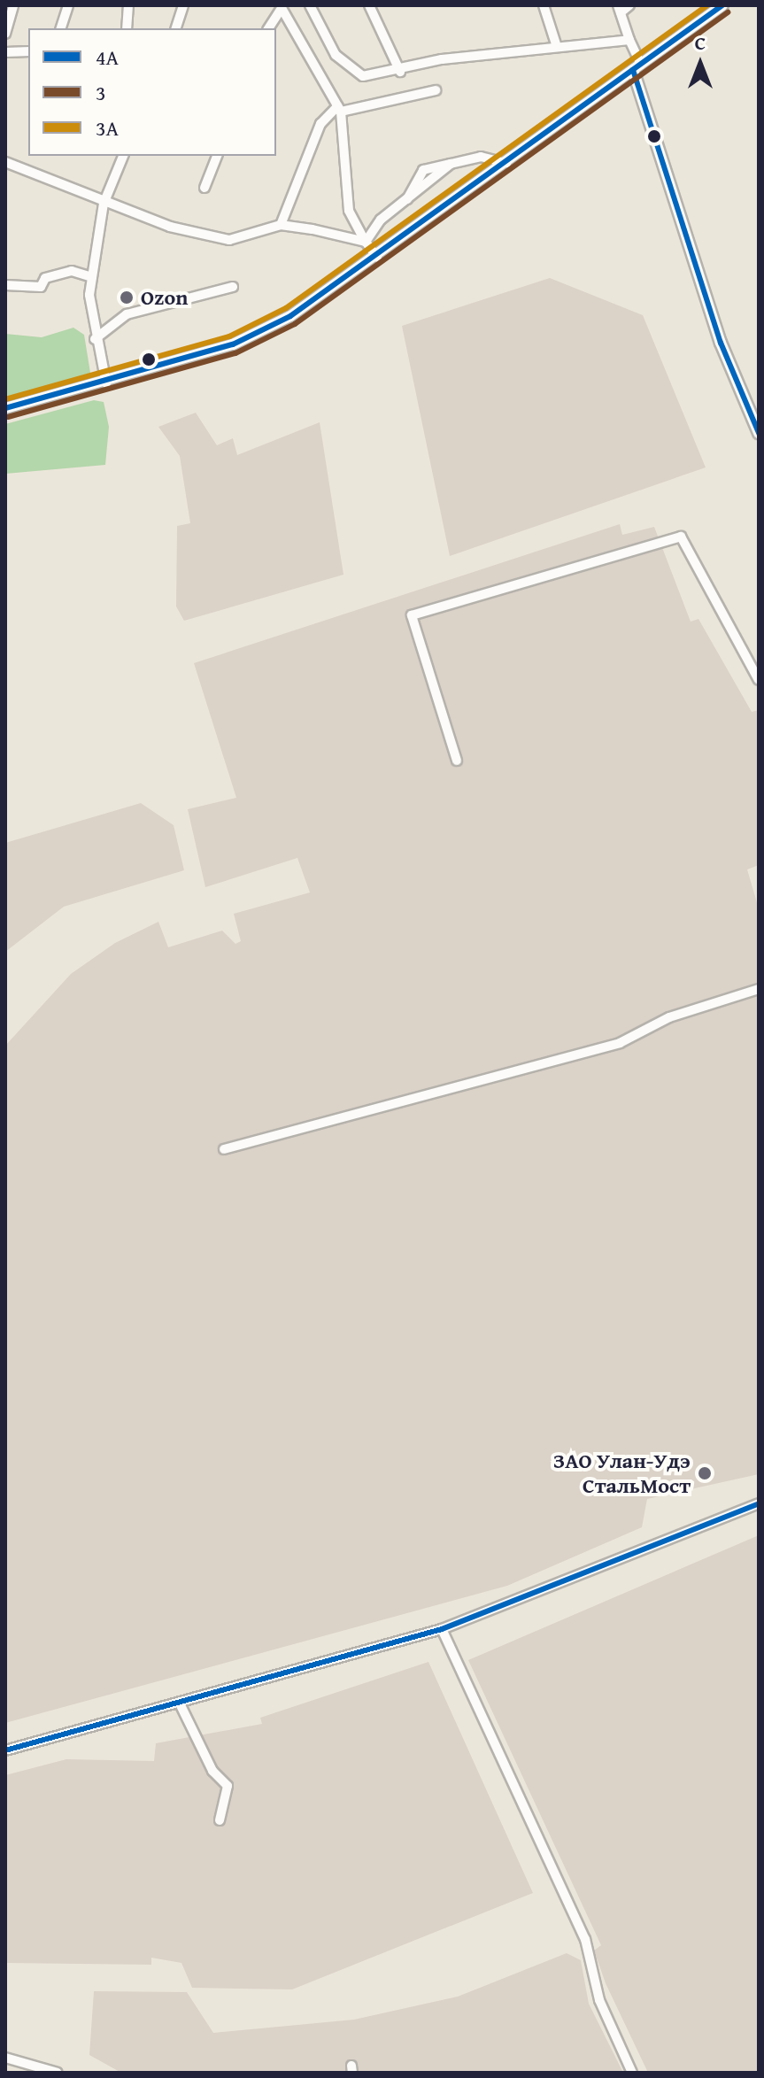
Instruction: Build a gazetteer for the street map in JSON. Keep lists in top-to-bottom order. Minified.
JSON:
{"places":["Ozon","ЗАО Улан-Удэ СтальМост"],"lines":["transit line 4А","transit line 3А","transit line 3"],"legend":["4А","3","3А"],"north":"top"}
